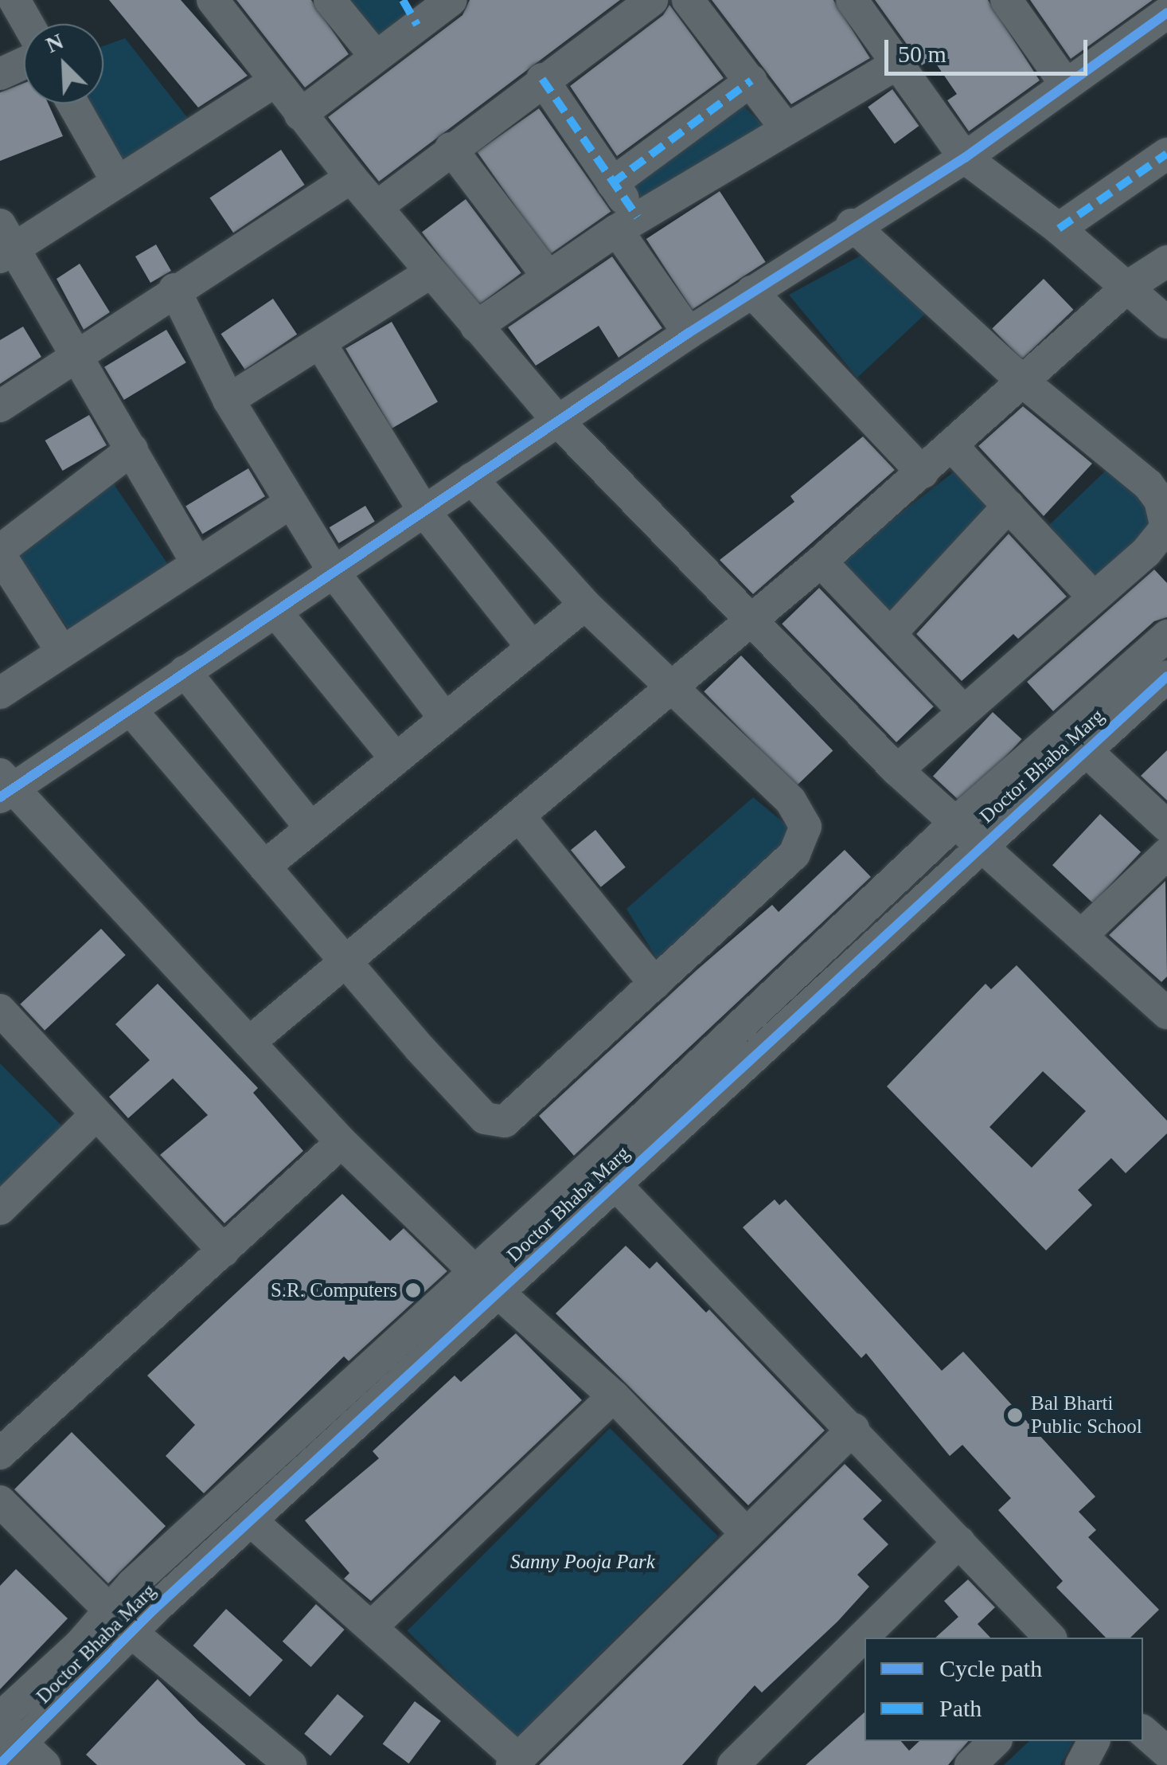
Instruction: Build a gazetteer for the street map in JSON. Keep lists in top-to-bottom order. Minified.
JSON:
{"streets":{"street":["Doctor Bhaba Marg"]},"parks":["Sanny Pooja Park"],"places":["S.R. Computers","Bal Bharti Public School"],"legend":["Cycle path","Path"],"scale_bar":"50 m","north":"top left"}
